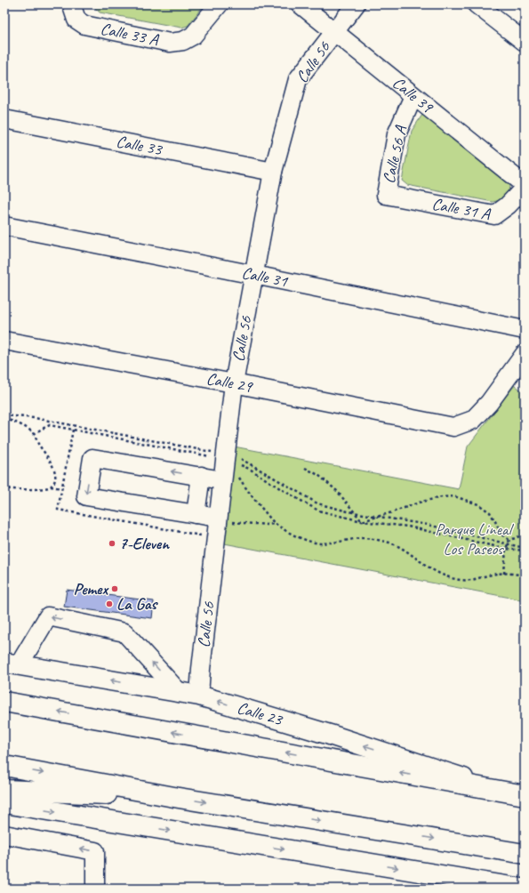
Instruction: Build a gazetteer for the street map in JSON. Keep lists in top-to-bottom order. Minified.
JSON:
{"streets":{"main road":["Calle 23"],"street":["Calle 33 A","Calle 56","Calle 39","Calle 33","Calle 56 A","Calle 31 A","Calle 31","Calle 29"]},"crossings":[["Calle 56","Calle 39"],["Calle 56","Calle 33"],["Calle 56","Calle 31"],["Calle 56","Calle 29"],["Calle 56","Calle 23"],["Calle 39","Calle 56 A"],["Calle 39","Calle 31 A"],["Calle 56 A","Calle 31 A"]],"parks":["Parque Lineal Los Paseos"],"places":["7-Eleven","Pemex","La Gas"]}
